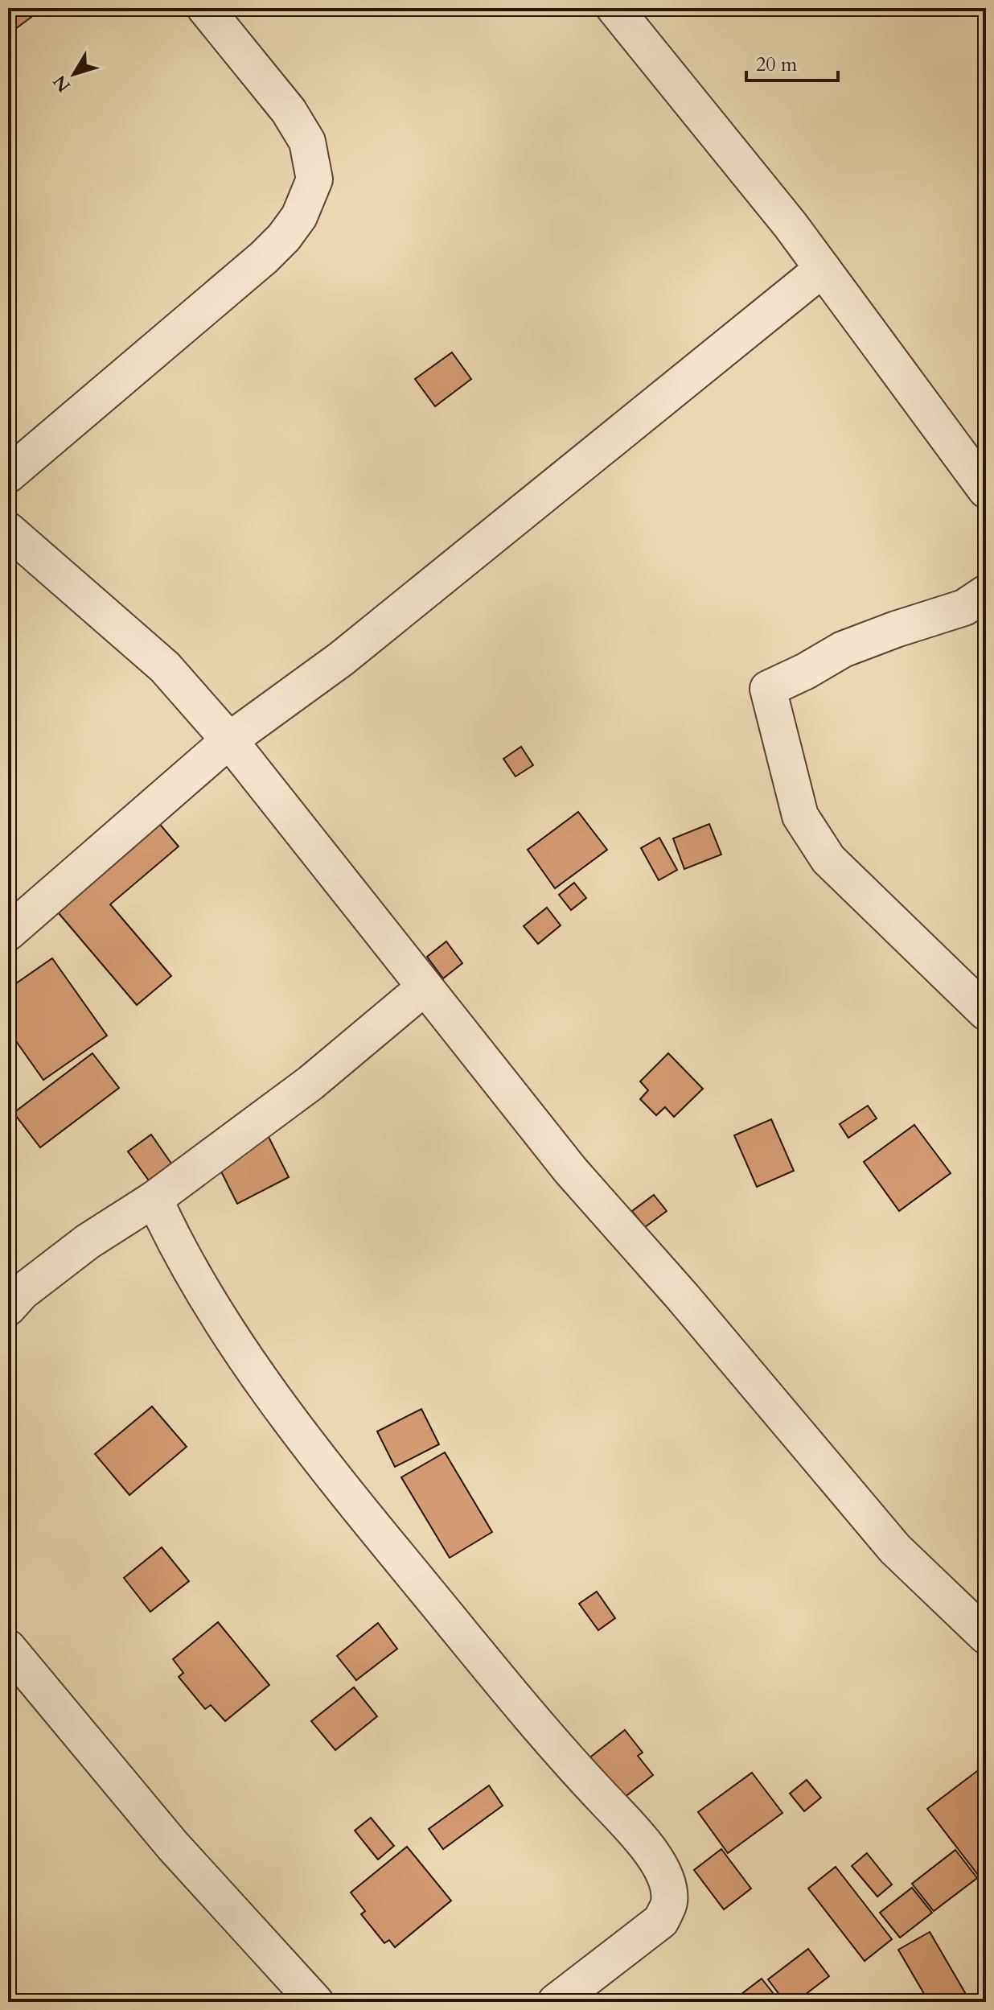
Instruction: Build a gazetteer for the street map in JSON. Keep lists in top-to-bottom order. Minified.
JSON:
{"scale_bar":"20 m","north":"bottom left"}
